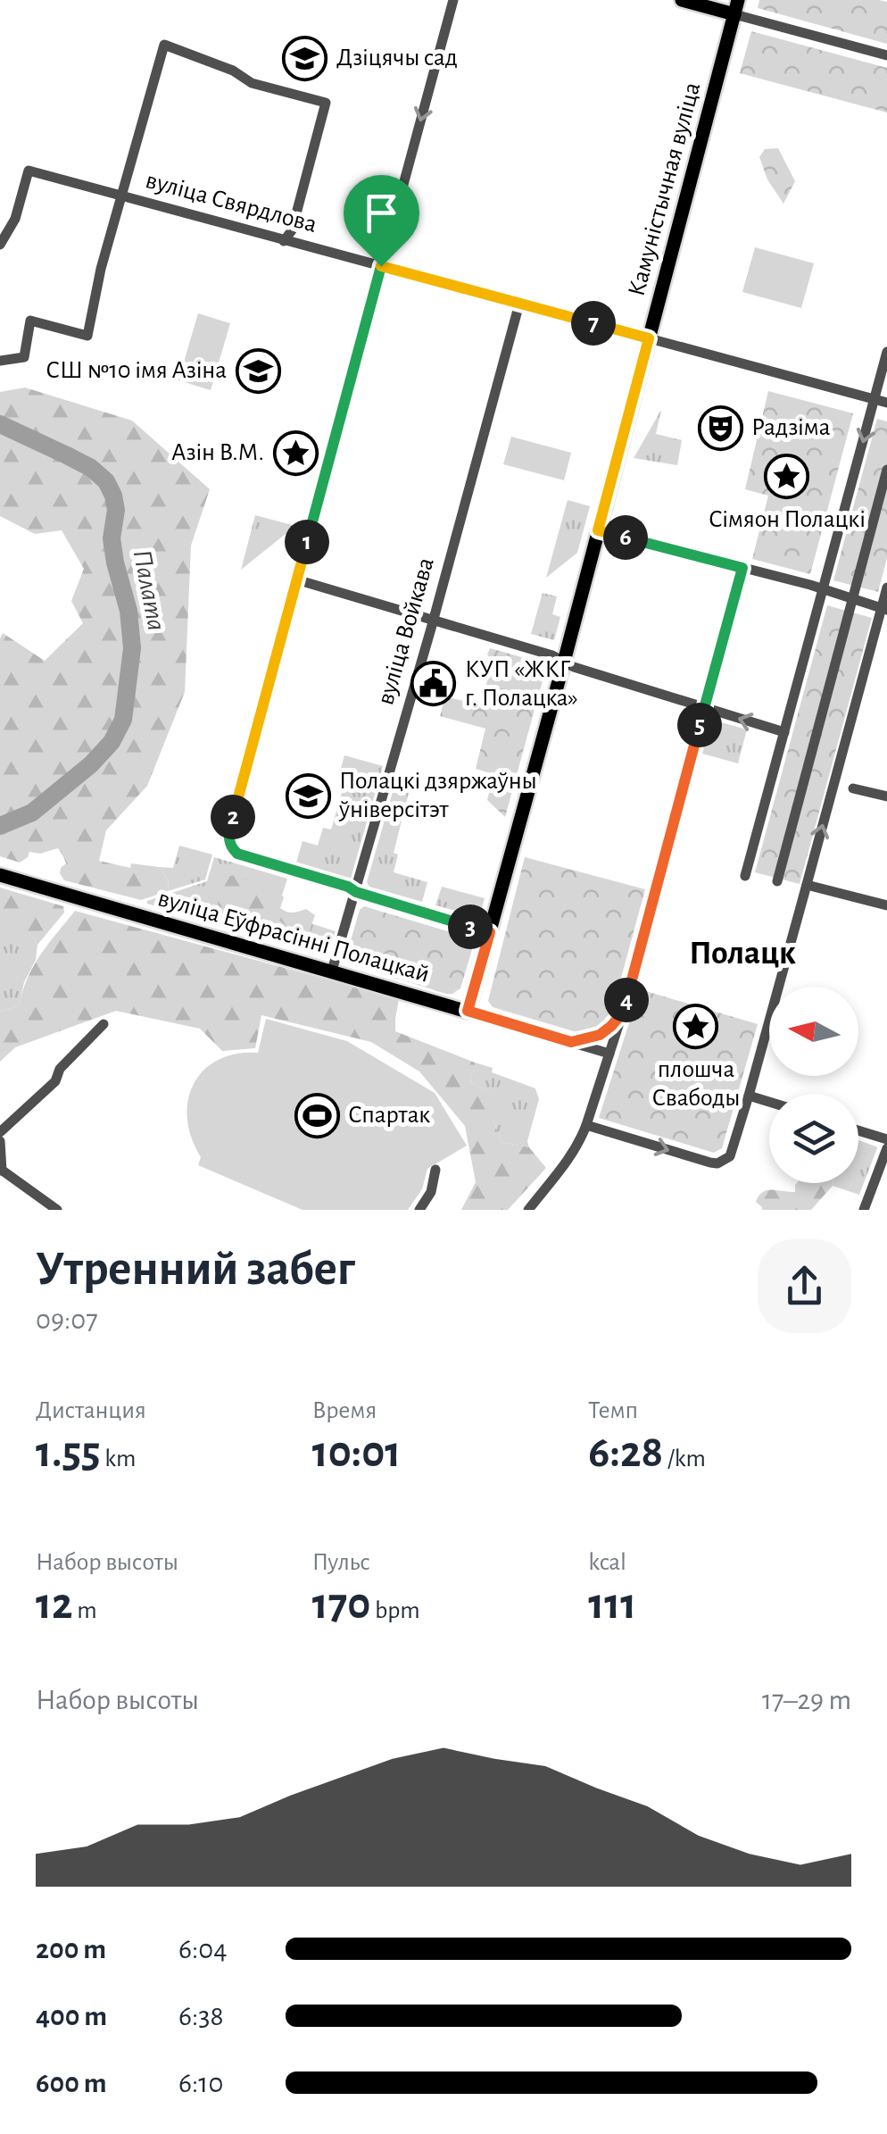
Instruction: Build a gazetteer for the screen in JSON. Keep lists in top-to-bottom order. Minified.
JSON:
{"streets":{"main road":["Камуністычная вуліца","вуліца Еўфрасінні Полацкай"],"street":["вуліца Свярдлова","вуліца Войкава"]},"crossings":[["Камуністычная вуліца","вуліца Свярдлова"],["Камуністычная вуліца","вуліца Еўфрасінні Полацкай"],["вуліца Свярдлова","вуліца Войкава"],["вуліца Войкава","вуліца Еўфрасінні Полацкай"]],"districts":["Полацк"],"water":["Палата"],"places":{"school or university":["Дзіцячы сад","СШ №10 імя Азіна","Полацкі дзяржаўны ўніверсітэт"],"theatre":["Радзіма"],"place":["Азін В.М.","Сімяон Полацкі","плошча Свабоды"],"public building":["КУП «ЖКГ г. Полацка»"],"sports":["Спартак"]},"north":"left","page":{"pins":["7","6","1","5","2","3","4"],"heading":["Утренний забег","09:07"],"stats":[["Дистанция","1.55 km"],["Время","10:01"],["Темп","6:28 /km"],["Набор высоты","12 m"],["Пульс","170 bpm"],["kcal","111"]],"chart":["Набор высоты","17–29 m"],"list":[{"name":"200 m","note":"6:04"},{"name":"400 m","note":"6:38"},{"name":"600 m","note":"6:10"}]}}
